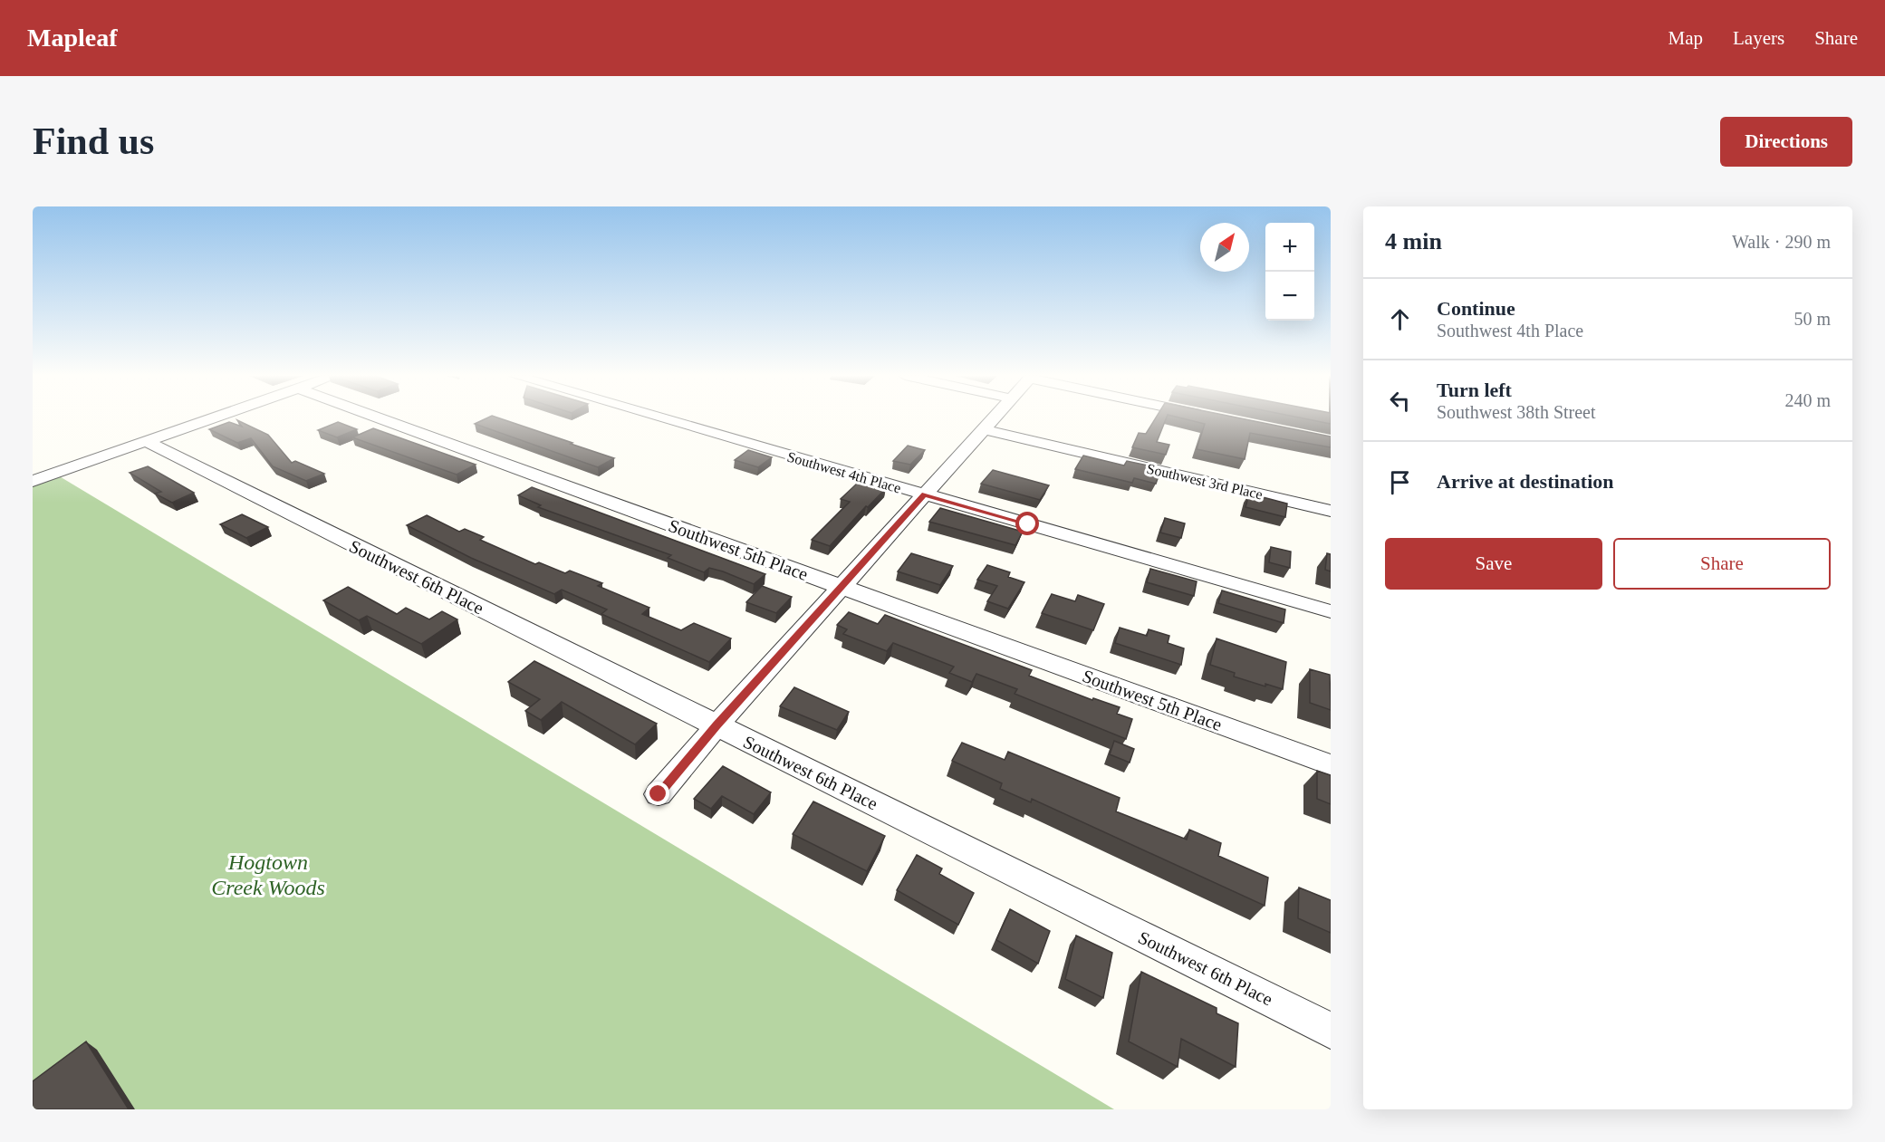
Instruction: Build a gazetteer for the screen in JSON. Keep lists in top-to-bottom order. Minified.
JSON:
{"streets":{"street":["Southwest 4th Place","Southwest 3rd Place","Southwest 5th Place","Southwest 6th Place"]},"parks":["Hogtown Creek Woods"],"north":"top right","page":{"header":"Mapleaf","nav":["Map","Layers","Share"],"buttons":["Directions",["Save","Share"]],"title":"Find us","heading":["4 min","Walk · 290 m"],"map_buttons":["+","−"],"list":[["Continue","Southwest 4th Place","50 m"],["Turn left","Southwest 38th Street","240 m"],"Arrive at destination"]}}
